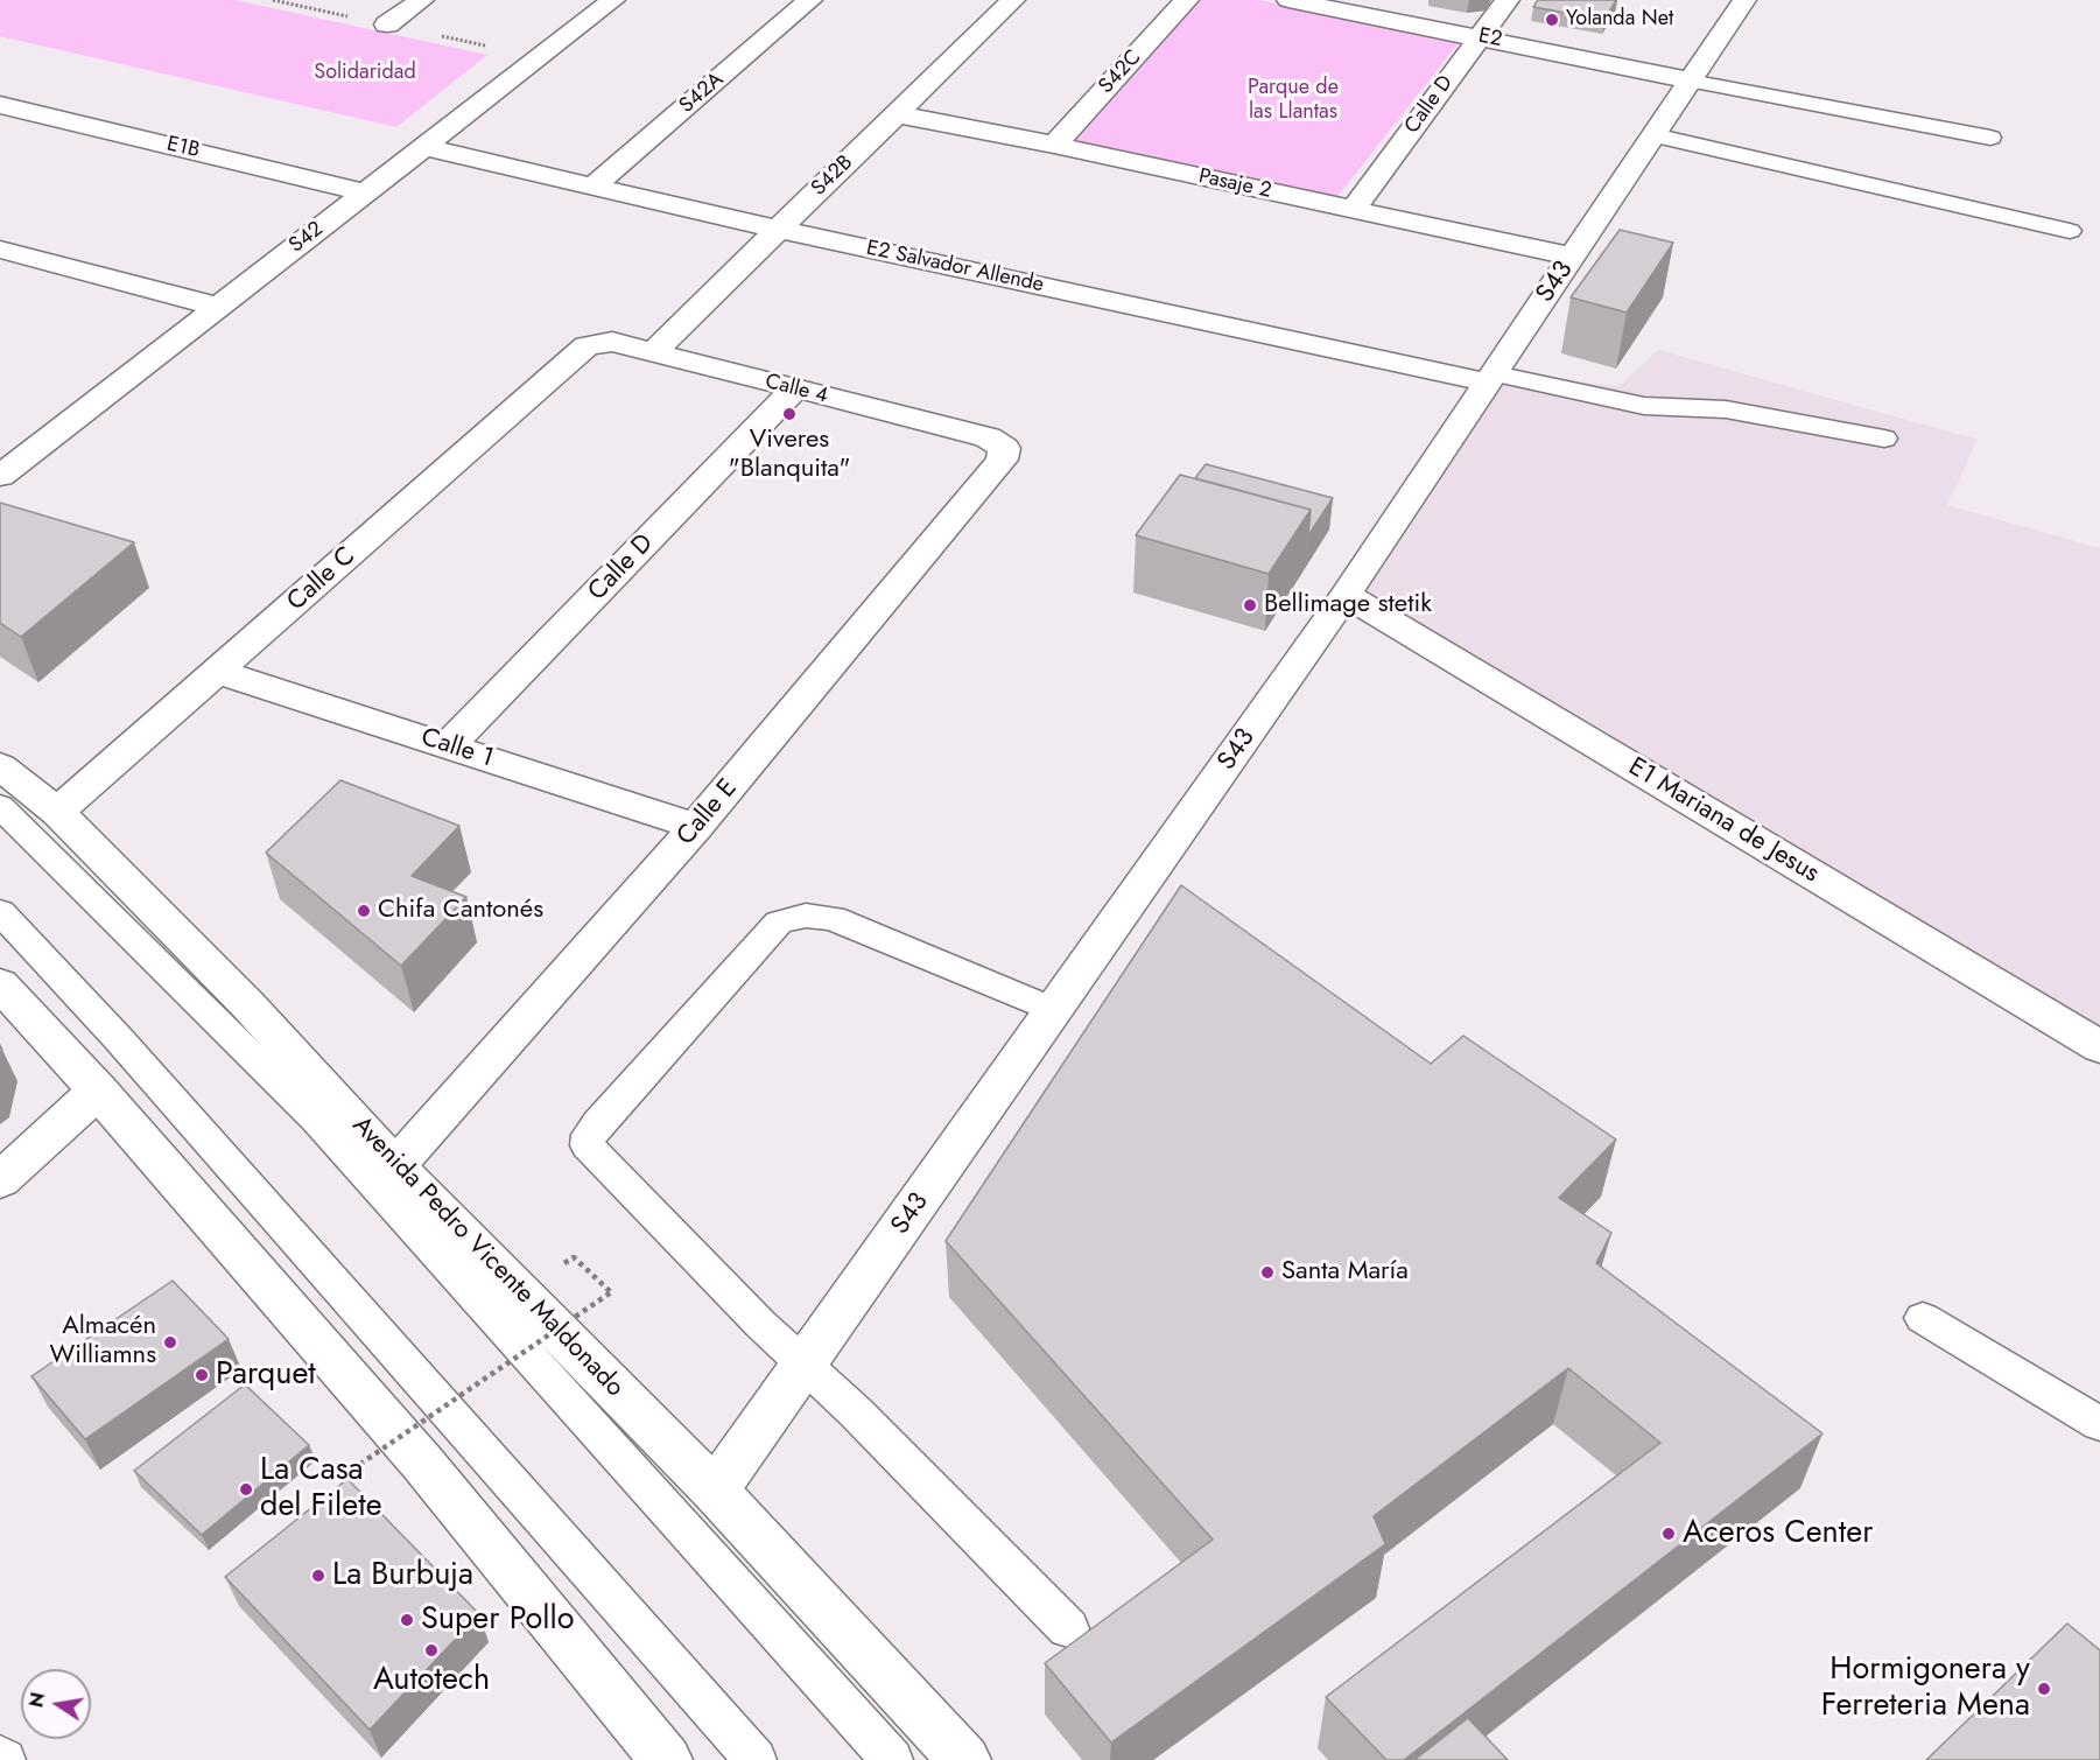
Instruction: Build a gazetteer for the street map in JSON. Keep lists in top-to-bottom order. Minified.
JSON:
{"streets":{"street":["E2","S42C","S42A","Calle D","E1B","S42B","Pasaje 2","S42","E2 Salvador Allende","S43","Calle 4","Calle C","Calle 1","Calle E","E1 Mariana de Jesus","Avenida Pedro Vicente Maldonado"]},"crossings":[["E2","Calle D"],["E2","S43"],["S42C","Pasaje 2"],["S42A","E2 Salvador Allende"],["Calle D","Pasaje 2"],["Calle D","Calle 4"],["Calle D","Calle 1"],["E1B","S42"],["S42B","Pasaje 2"],["S42B","E2 Salvador Allende"],["S42B","Calle 4"],["Pasaje 2","S43"],["S42","E2 Salvador Allende"],["E2 Salvador Allende","S43"],["S43","E1 Mariana de Jesus"],["S43","Avenida Pedro Vicente Maldonado"],["Calle 4","Calle C"],["Calle 4","Calle E"],["Calle C","Calle 1"],["Calle C","Avenida Pedro Vicente Maldonado"],["Calle 1","Calle E"],["Calle E","Avenida Pedro Vicente Maldonado"]],"parks":["Solidaridad","Parque de las Llantas"],"places":["Yolanda Net","Viveres \"Blanquita\"","Bellimage stetik","Chifa Cantonés","Santa María","Almacén Williamns","Parquet","La Casa del Filete","Aceros Center","La Burbuja","Super Pollo","Autotech","Hormigonera y Ferreteria Mena"],"north":"left"}
